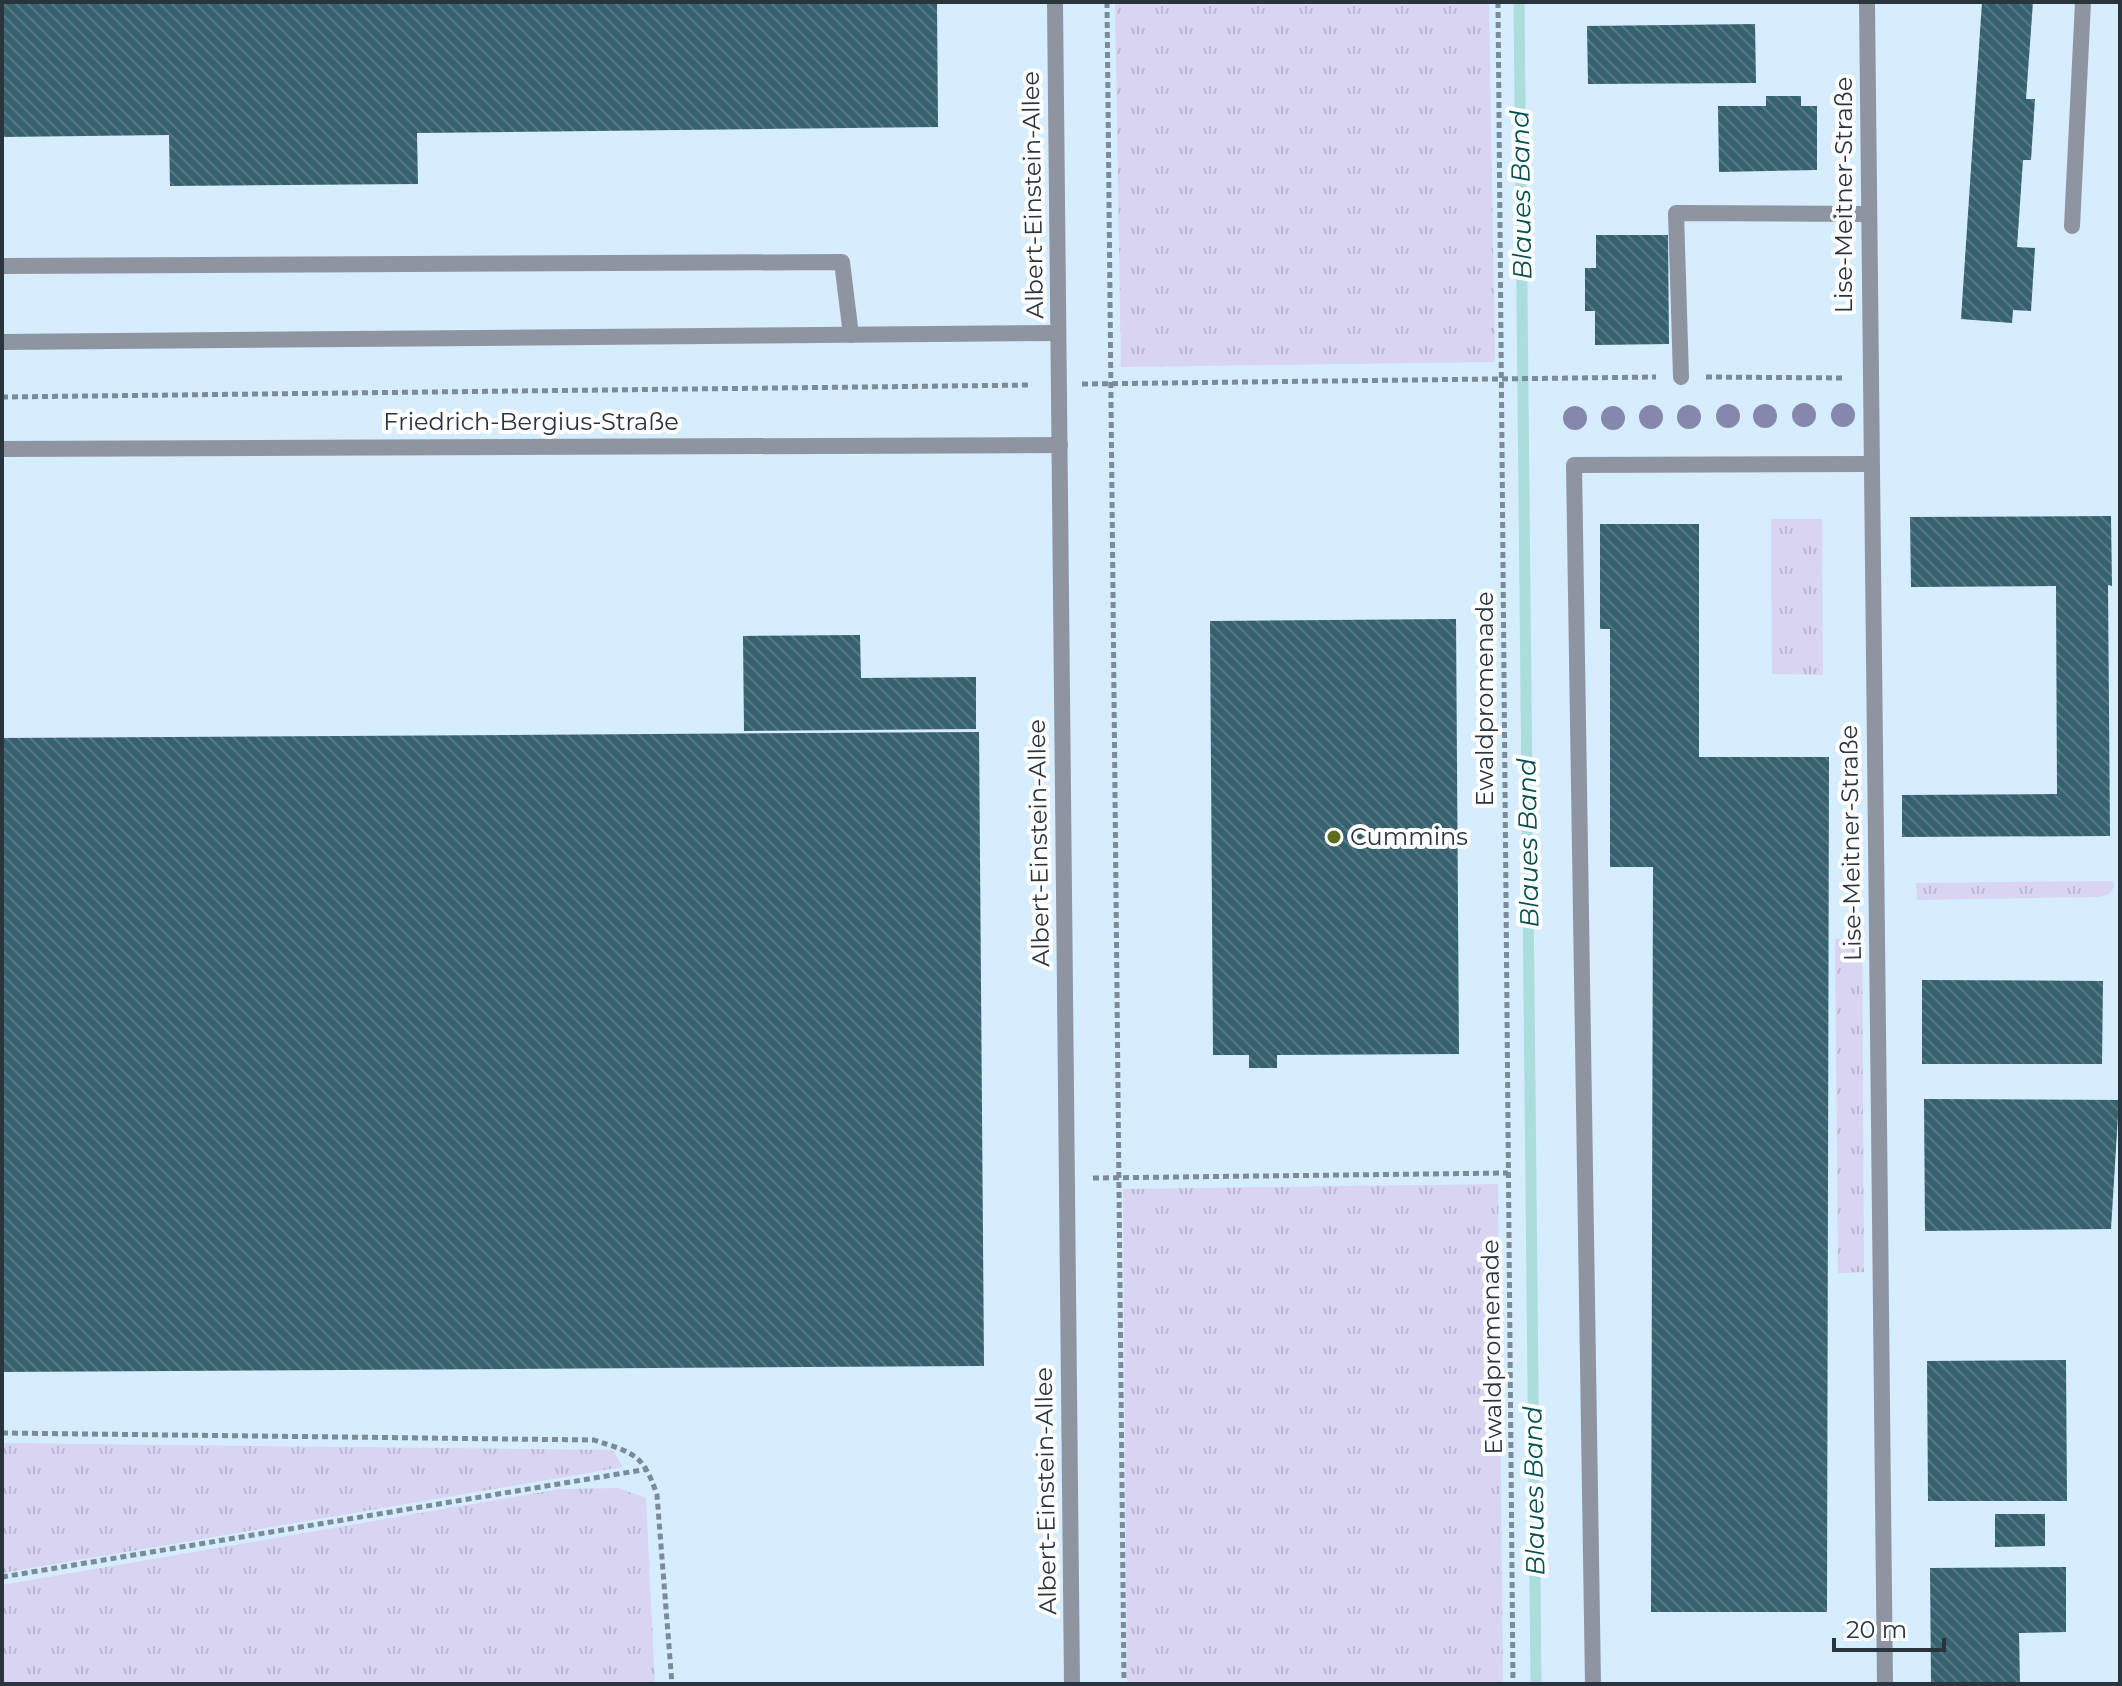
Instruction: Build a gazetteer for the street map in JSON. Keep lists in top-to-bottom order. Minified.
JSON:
{"streets":{"street":["Albert-Einstein-Allee","Lise-Meitner-Straße","Friedrich-Bergius-Straße"],"path":["Ewaldpromenade"]},"crossings":[["Albert-Einstein-Allee","Friedrich-Bergius-Straße"]],"water":["Blaues Band"],"places":["Cummins"],"scale_bar":"20 m"}
